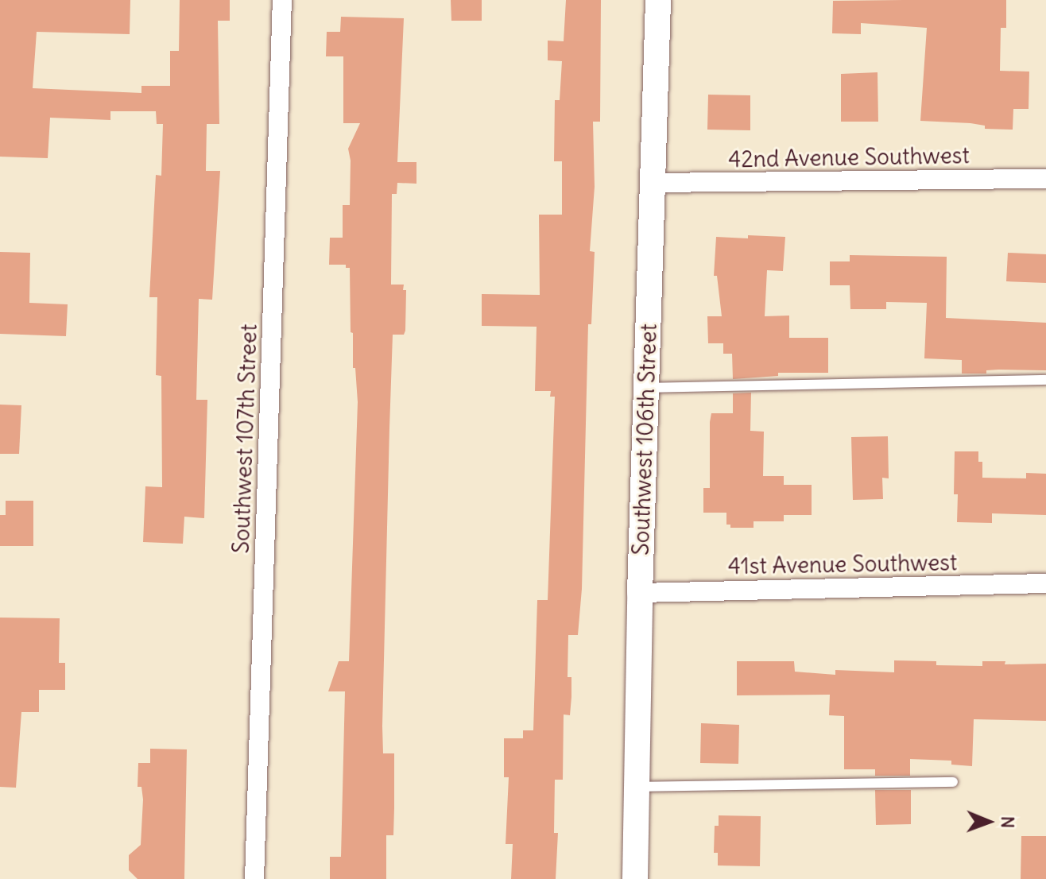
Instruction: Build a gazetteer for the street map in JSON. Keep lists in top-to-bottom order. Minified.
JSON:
{"streets":{"street":["42nd Avenue Southwest","Southwest 107th Street","Southwest 106th Street","41st Avenue Southwest"]},"crossings":[["42nd Avenue Southwest","Southwest 106th Street"],["Southwest 106th Street","41st Avenue Southwest"]],"north":"right"}
